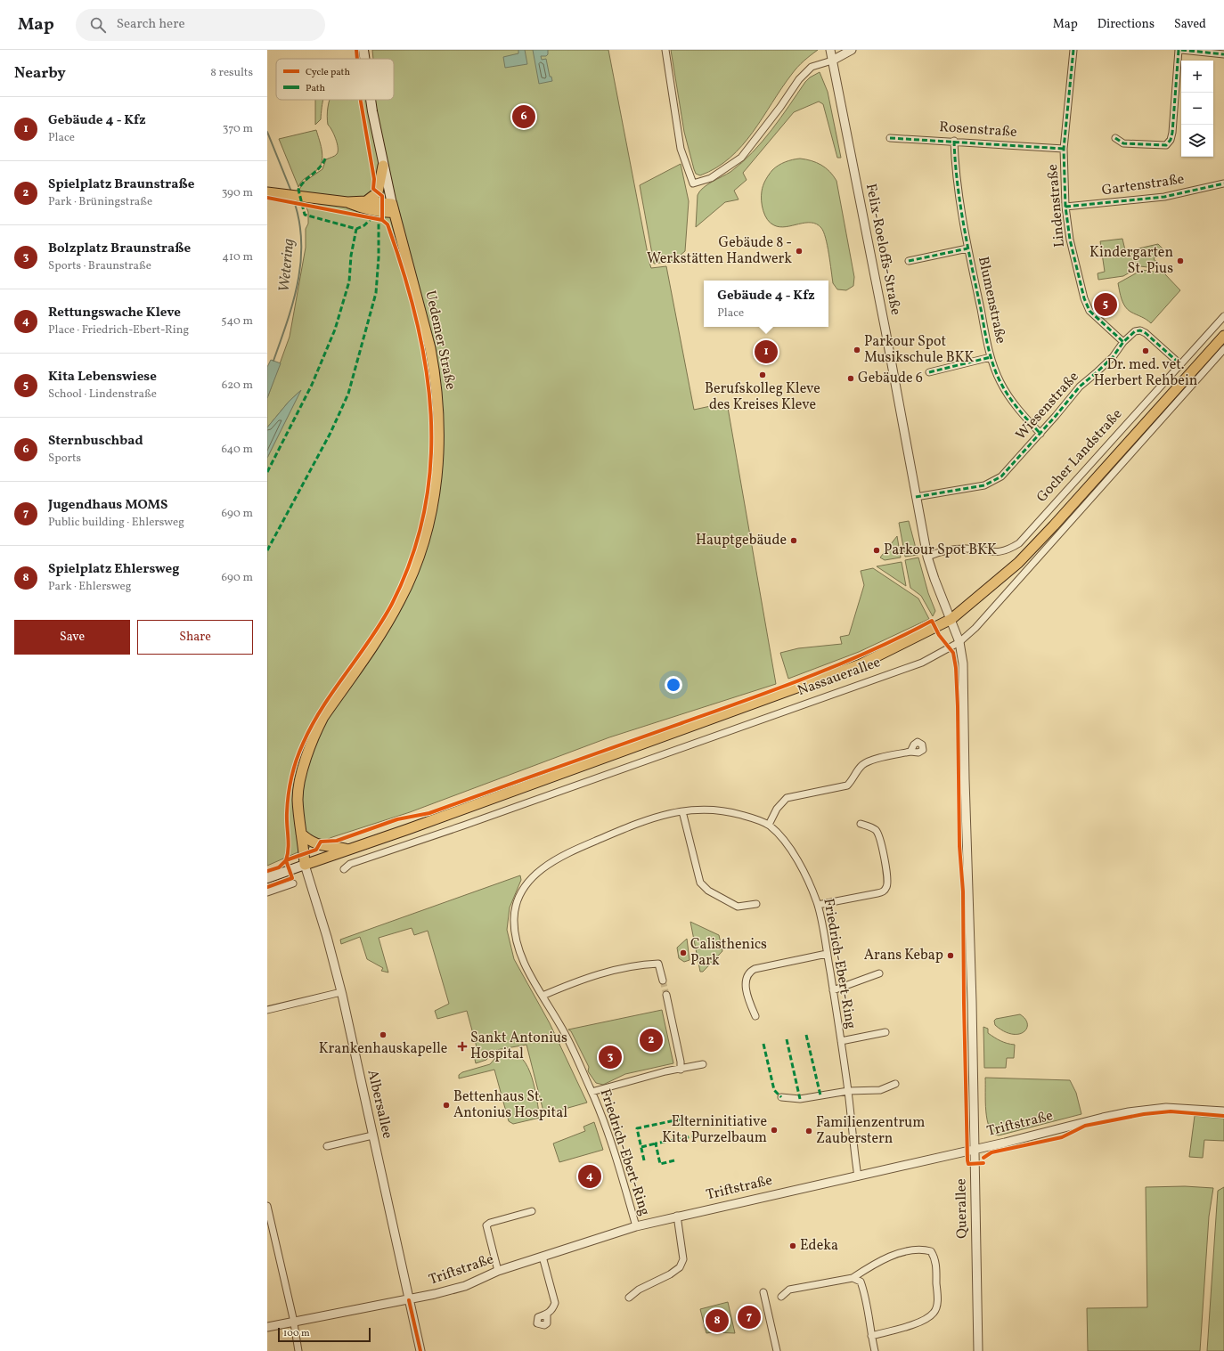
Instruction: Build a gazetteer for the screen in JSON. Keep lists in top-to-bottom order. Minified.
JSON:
{"streets":{"main road":["Uedemer Straße","Gocher Landstraße","Nassauerallee"],"street":["Rosenstraße","Gartenstraße","Lindenstraße","Felix-Roeloffs-Straße","Blumenstraße","Wiesenstraße","Friedrich-Ebert-Ring","Albersallee","Triftstraße","Querallee"]},"crossings":[["Rosenstraße","Lindenstraße"],["Rosenstraße","Blumenstraße"],["Gartenstraße","Lindenstraße"],["Lindenstraße","Wiesenstraße"],["Felix-Roeloffs-Straße","Wiesenstraße"],["Felix-Roeloffs-Straße","Gocher Landstraße"],["Felix-Roeloffs-Straße","Nassauerallee"],["Felix-Roeloffs-Straße","Querallee"],["Blumenstraße","Wiesenstraße"],["Uedemer Straße","Nassauerallee"],["Uedemer Straße","Albersallee"],["Wiesenstraße","Gocher Landstraße"],["Gocher Landstraße","Nassauerallee"],["Gocher Landstraße","Querallee"],["Nassauerallee","Albersallee"],["Nassauerallee","Querallee"],["Friedrich-Ebert-Ring","Triftstraße"],["Albersallee","Triftstraße"],["Triftstraße","Querallee"]],"water":["Wetering"],"places":{"other":["Gebäude 8 - Werkstätten Handwerk","Kindergarten St. Pius","Parkour Spot Musikschule BKK","Dr. med. vet. Herbert Rehbein","Berufskolleg Kleve des Kreises Kleve","Gebäude 6","Hauptgebäude","Parkour Spot BKK","Calisthenics Park","Arans Kebap","Krankenhauskapelle","Bettenhaus St. Antonius Hospital","Elterninitiative Kita Purzelbaum","Familienzentrum Zauberstern","Edeka"],"health":["Sankt Antonius Hospital"]},"legend":["Cycle path","Path"],"scale_bar":"100 m","page":{"header":"Map","search":"Search here","nav":["Map","Directions","Saved"],"heading":["Nearby","8 results"],"map_buttons":["+","−"],"list":[{"mark":"1","name":"Gebäude 4 - Kfz","note":"Place","value":"370 m"},{"mark":"2","name":"Spielplatz Braunstraße","note":"Park · Brüningstraße","value":"390 m"},{"mark":"3","name":"Bolzplatz Braunstraße","note":"Sports · Braunstraße","value":"410 m"},{"mark":"4","name":"Rettungswache Kleve","note":"Place · Friedrich-Ebert-Ring","value":"540 m"},{"mark":"5","name":"Kita Lebenswiese","note":"School · Lindenstraße","value":"620 m"},{"mark":"6","name":"Sternbuschbad","note":"Sports","value":"640 m"},{"mark":"7","name":"Jugendhaus MOMS","note":"Public building · Ehlersweg","value":"690 m"},{"mark":"8","name":"Spielplatz Ehlersweg","note":"Park · Ehlersweg","value":"690 m"}],"pins":["6","5","1","2","3","4","7","8"],"popup":["Gebäude 4 - Kfz","Place"],"buttons":["Save","Share"],"scale":"100 m"}}
